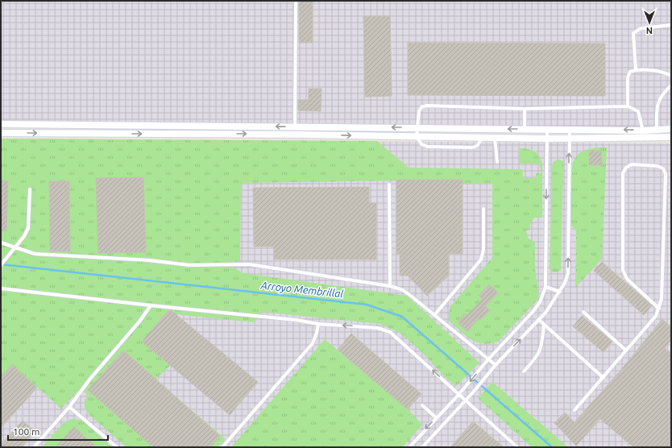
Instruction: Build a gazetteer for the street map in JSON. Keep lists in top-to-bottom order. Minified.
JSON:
{"water":["Arroyo Membrillal"],"scale_bar":"100 m","north":"bottom"}
